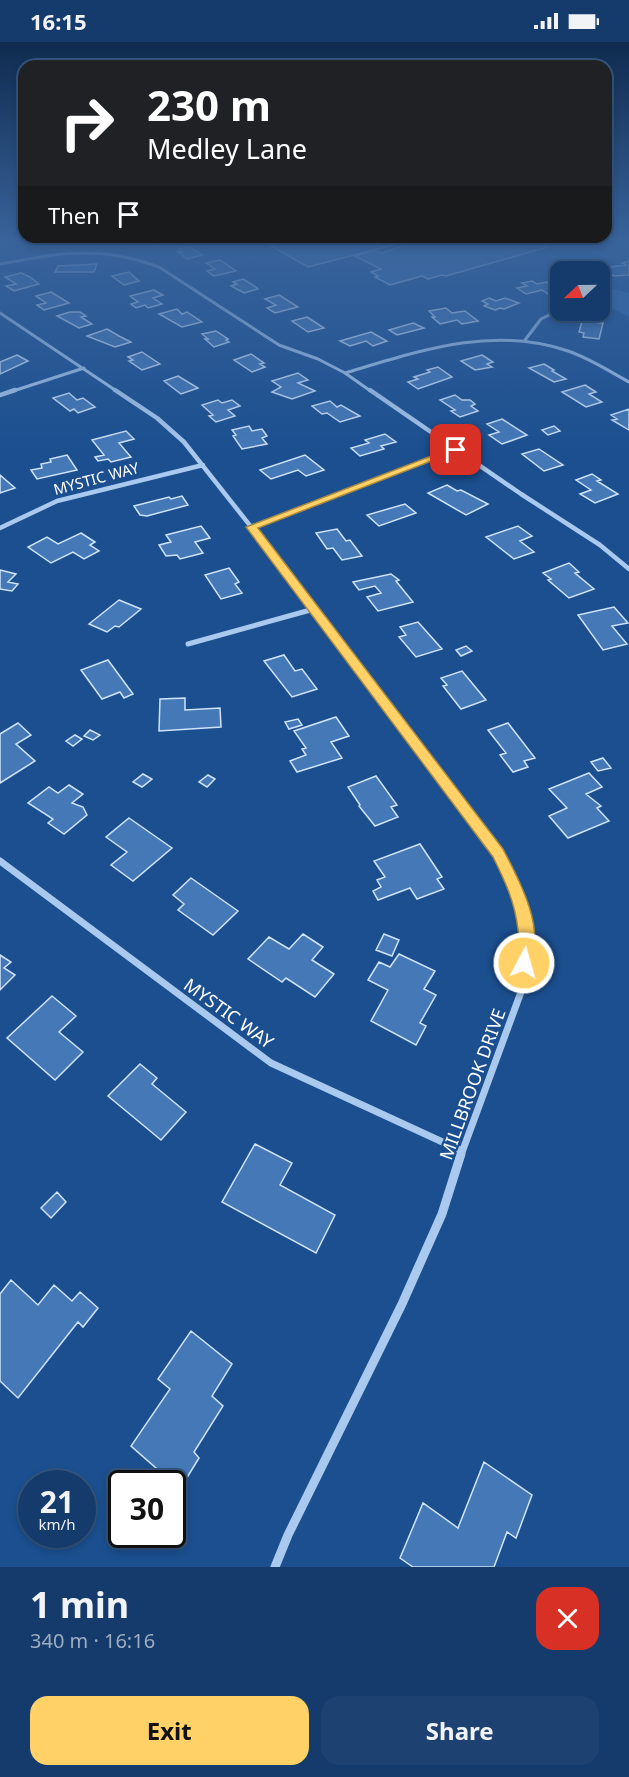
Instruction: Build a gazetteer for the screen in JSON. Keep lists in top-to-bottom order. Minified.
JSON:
{"streets":{"street":["MYSTIC WAY","MILLBROOK DRIVE"]},"crossings":[["MYSTIC WAY","MILLBROOK DRIVE"]],"north":"left","page":{"status":"16:15","turn":["230 m","Medley Lane"],"then":"Then","speed":"21 km/h","limit":"30","heading":["1 min","340 m · 16:16"],"buttons":["Exit","Share"]}}
